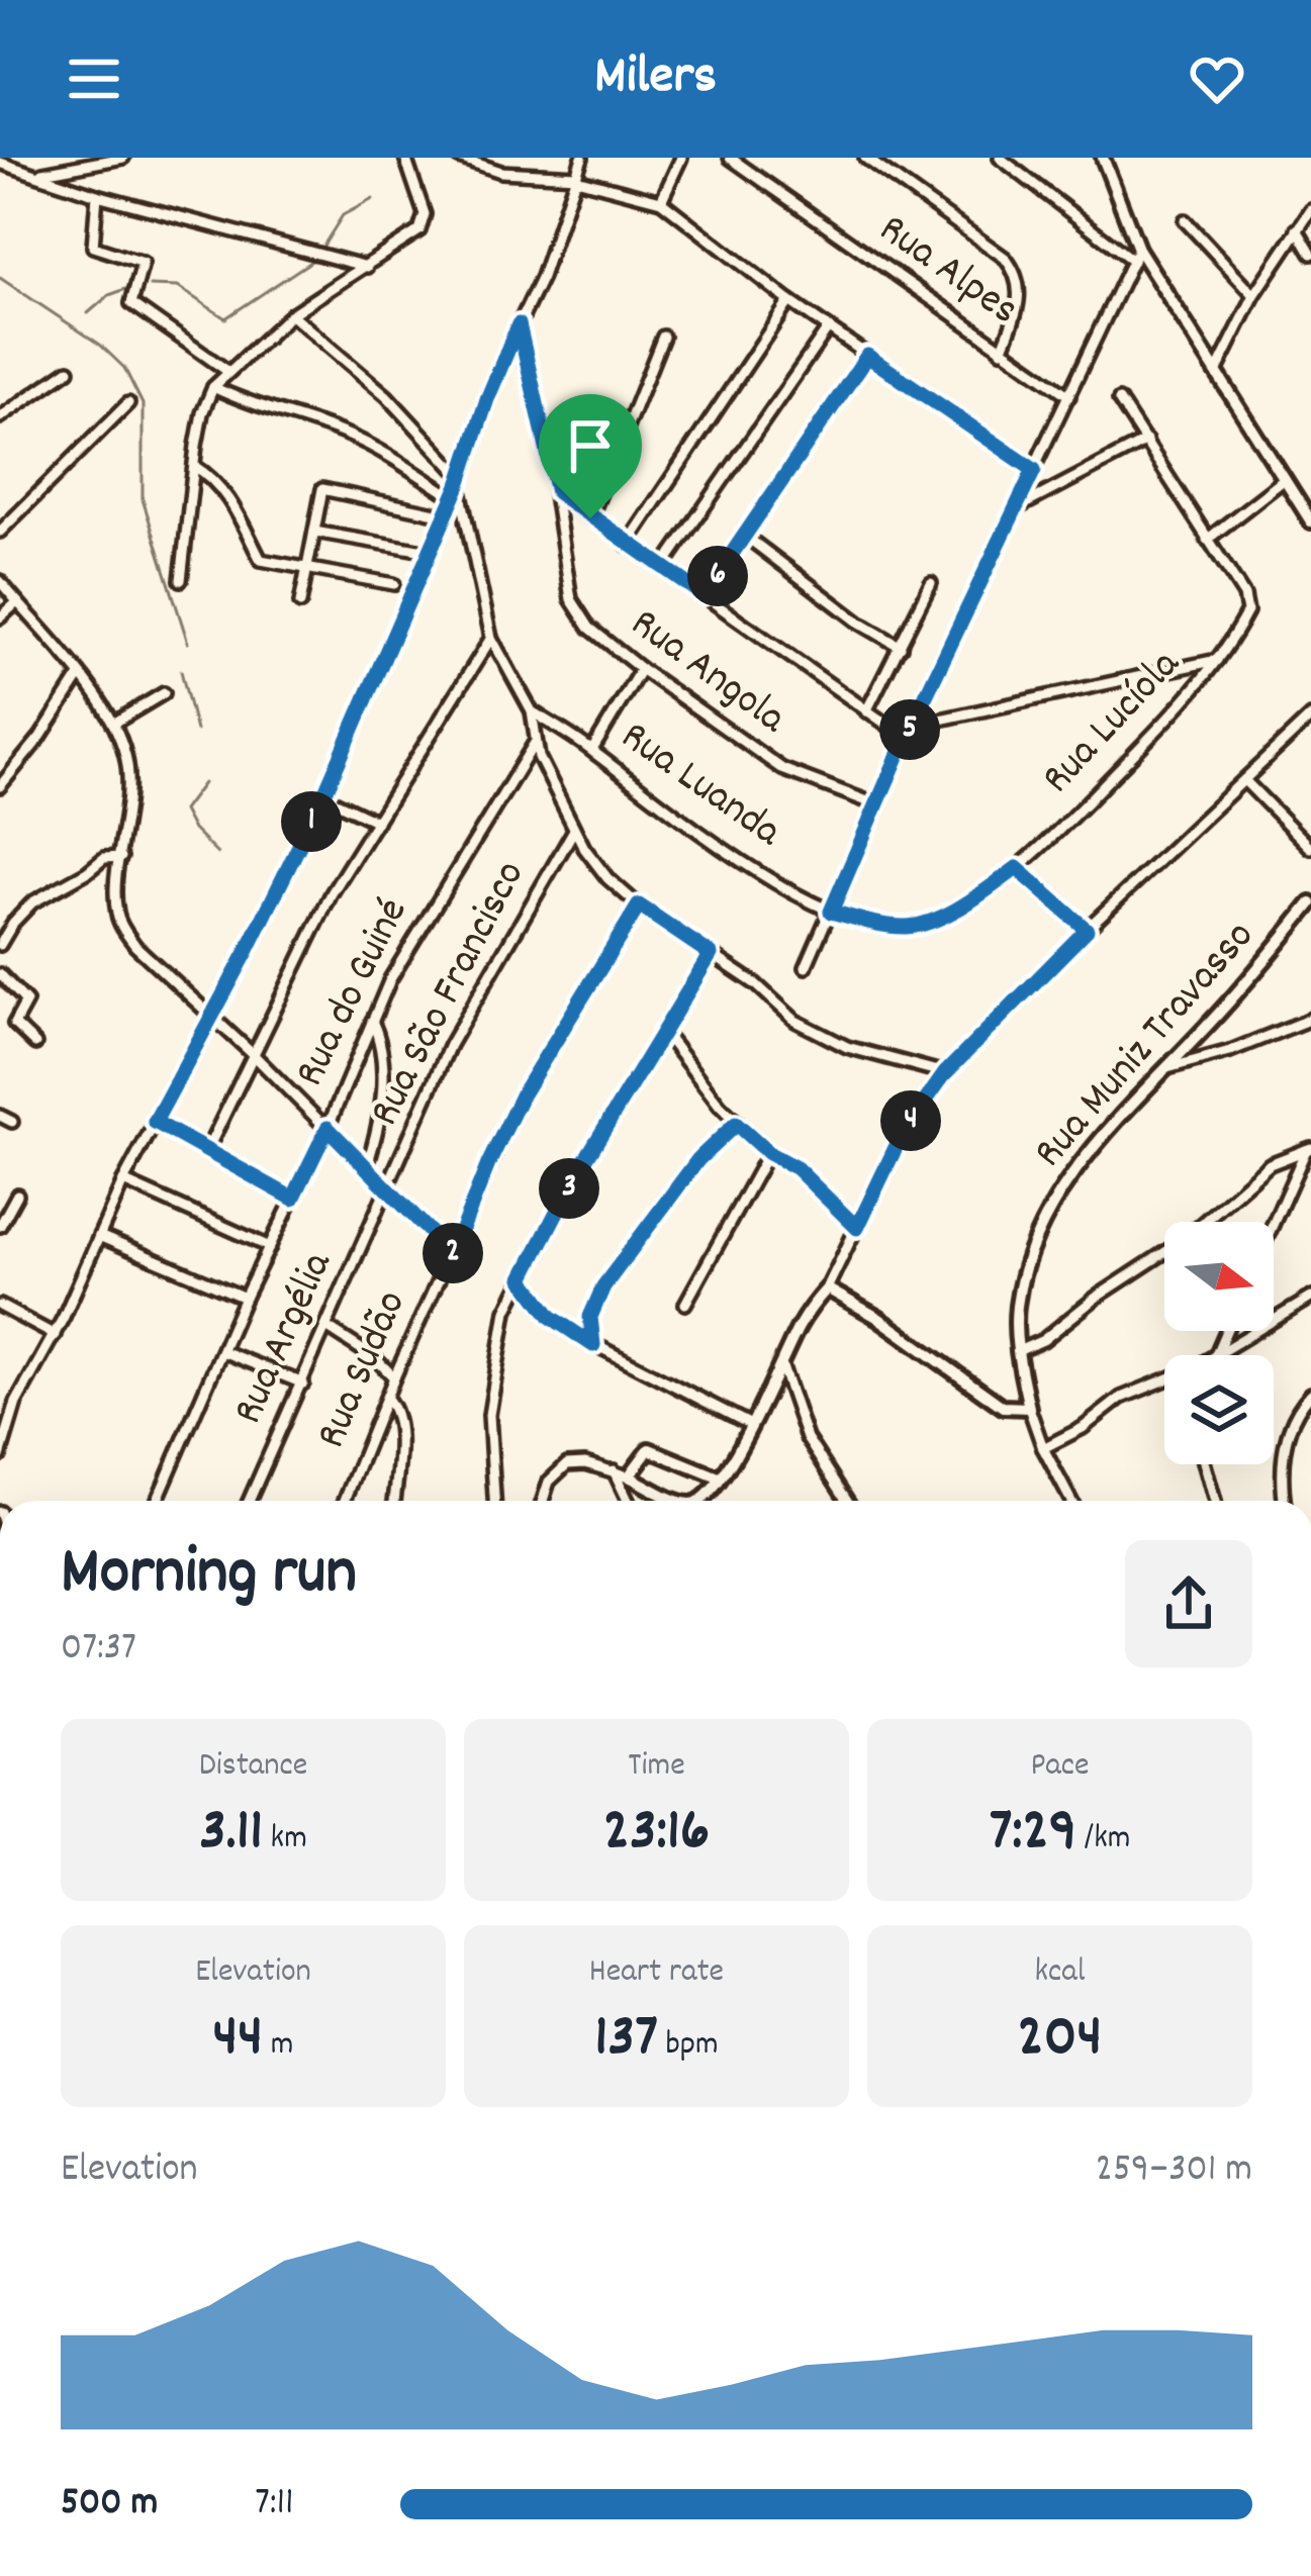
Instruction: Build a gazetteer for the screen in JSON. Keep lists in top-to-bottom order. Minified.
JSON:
{"streets":{"street":["Rua Alpes","Rua Angola","Rua Lucíola","Rua Luanda","Rua do Guiné","Rua São Francisco","Rua Muniz Travasso","Rua Argélia","Rua Sudão"]},"crossings":[["Rua Lucíola","Rua Luanda"],["Rua do Guiné","Rua São Francisco"],["Rua São Francisco","Rua Argélia"],["Rua São Francisco","Rua Sudão"]],"north":"right","page":{"header":"Milers","pins":["6","5","1","4","3","2"],"heading":["Morning run","07:37"],"stats":[["Distance","3.11 km"],["Time","23:16"],["Pace","7:29 /km"],["Elevation","44 m"],["Heart rate","137 bpm"],["kcal","204"]],"chart":["Elevation","259–301 m"],"list":[{"name":"500 m","note":"7:11"}]}}
